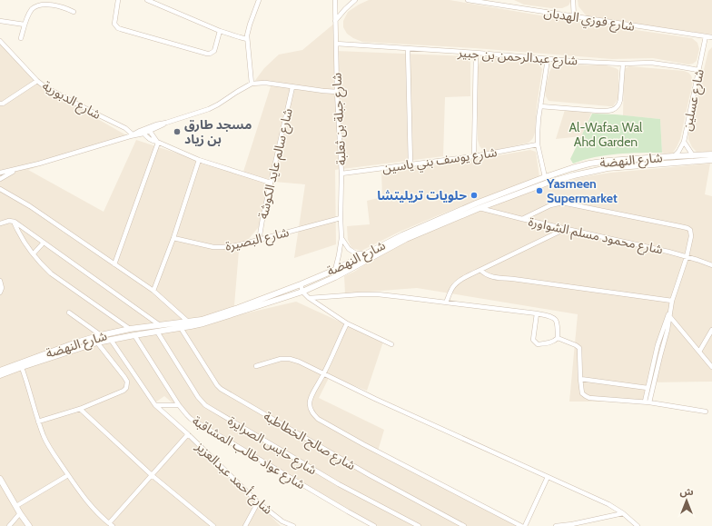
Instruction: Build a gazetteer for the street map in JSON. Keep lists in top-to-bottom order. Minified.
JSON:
{"streets":{"street":["شارع فوزي الهدبان","شارع عبدالرحمن بن جبير","شارع الدبورية","شارع عسلين","شارع جبلة بن ثعلبة","شارع يوسف بني ياسين","شارع النهضة","شارع سالم عايد الكوشة","شارع محمود مسلم الشواورة","شارع البصيرة","شارع صالح الخطاطبة","شارع حابس الصرايرة","شارع عواد طالب المشاقبة","شارع أحمد عبدالعزيز"]},"crossings":[["شارع فوزي الهدبان","شارع عسلين"],["شارع عبدالرحمن بن جبير","شارع عسلين"],["شارع عبدالرحمن بن جبير","شارع جبلة بن ثعلبة"],["شارع عسلين","شارع النهضة"],["شارع جبلة بن ثعلبة","شارع يوسف بني ياسين"],["شارع جبلة بن ثعلبة","شارع النهضة"],["شارع جبلة بن ثعلبة","شارع البصيرة"],["شارع النهضة","شارع محمود مسلم الشواورة"],["شارع النهضة","شارع صالح الخطاطبة"],["شارع النهضة","شارع حابس الصرايرة"],["شارع النهضة","شارع عواد طالب المشاقبة"],["شارع النهضة","شارع أحمد عبدالعزيز"],["شارع سالم عايد الكوشة","شارع البصيرة"]],"parks":["Al-Wafaa Wal Ahd Garden"],"places":["مسجد طارق بن زياد","Yasmeen Supermarket","حلويات تريليتشا"],"north":"top"}
